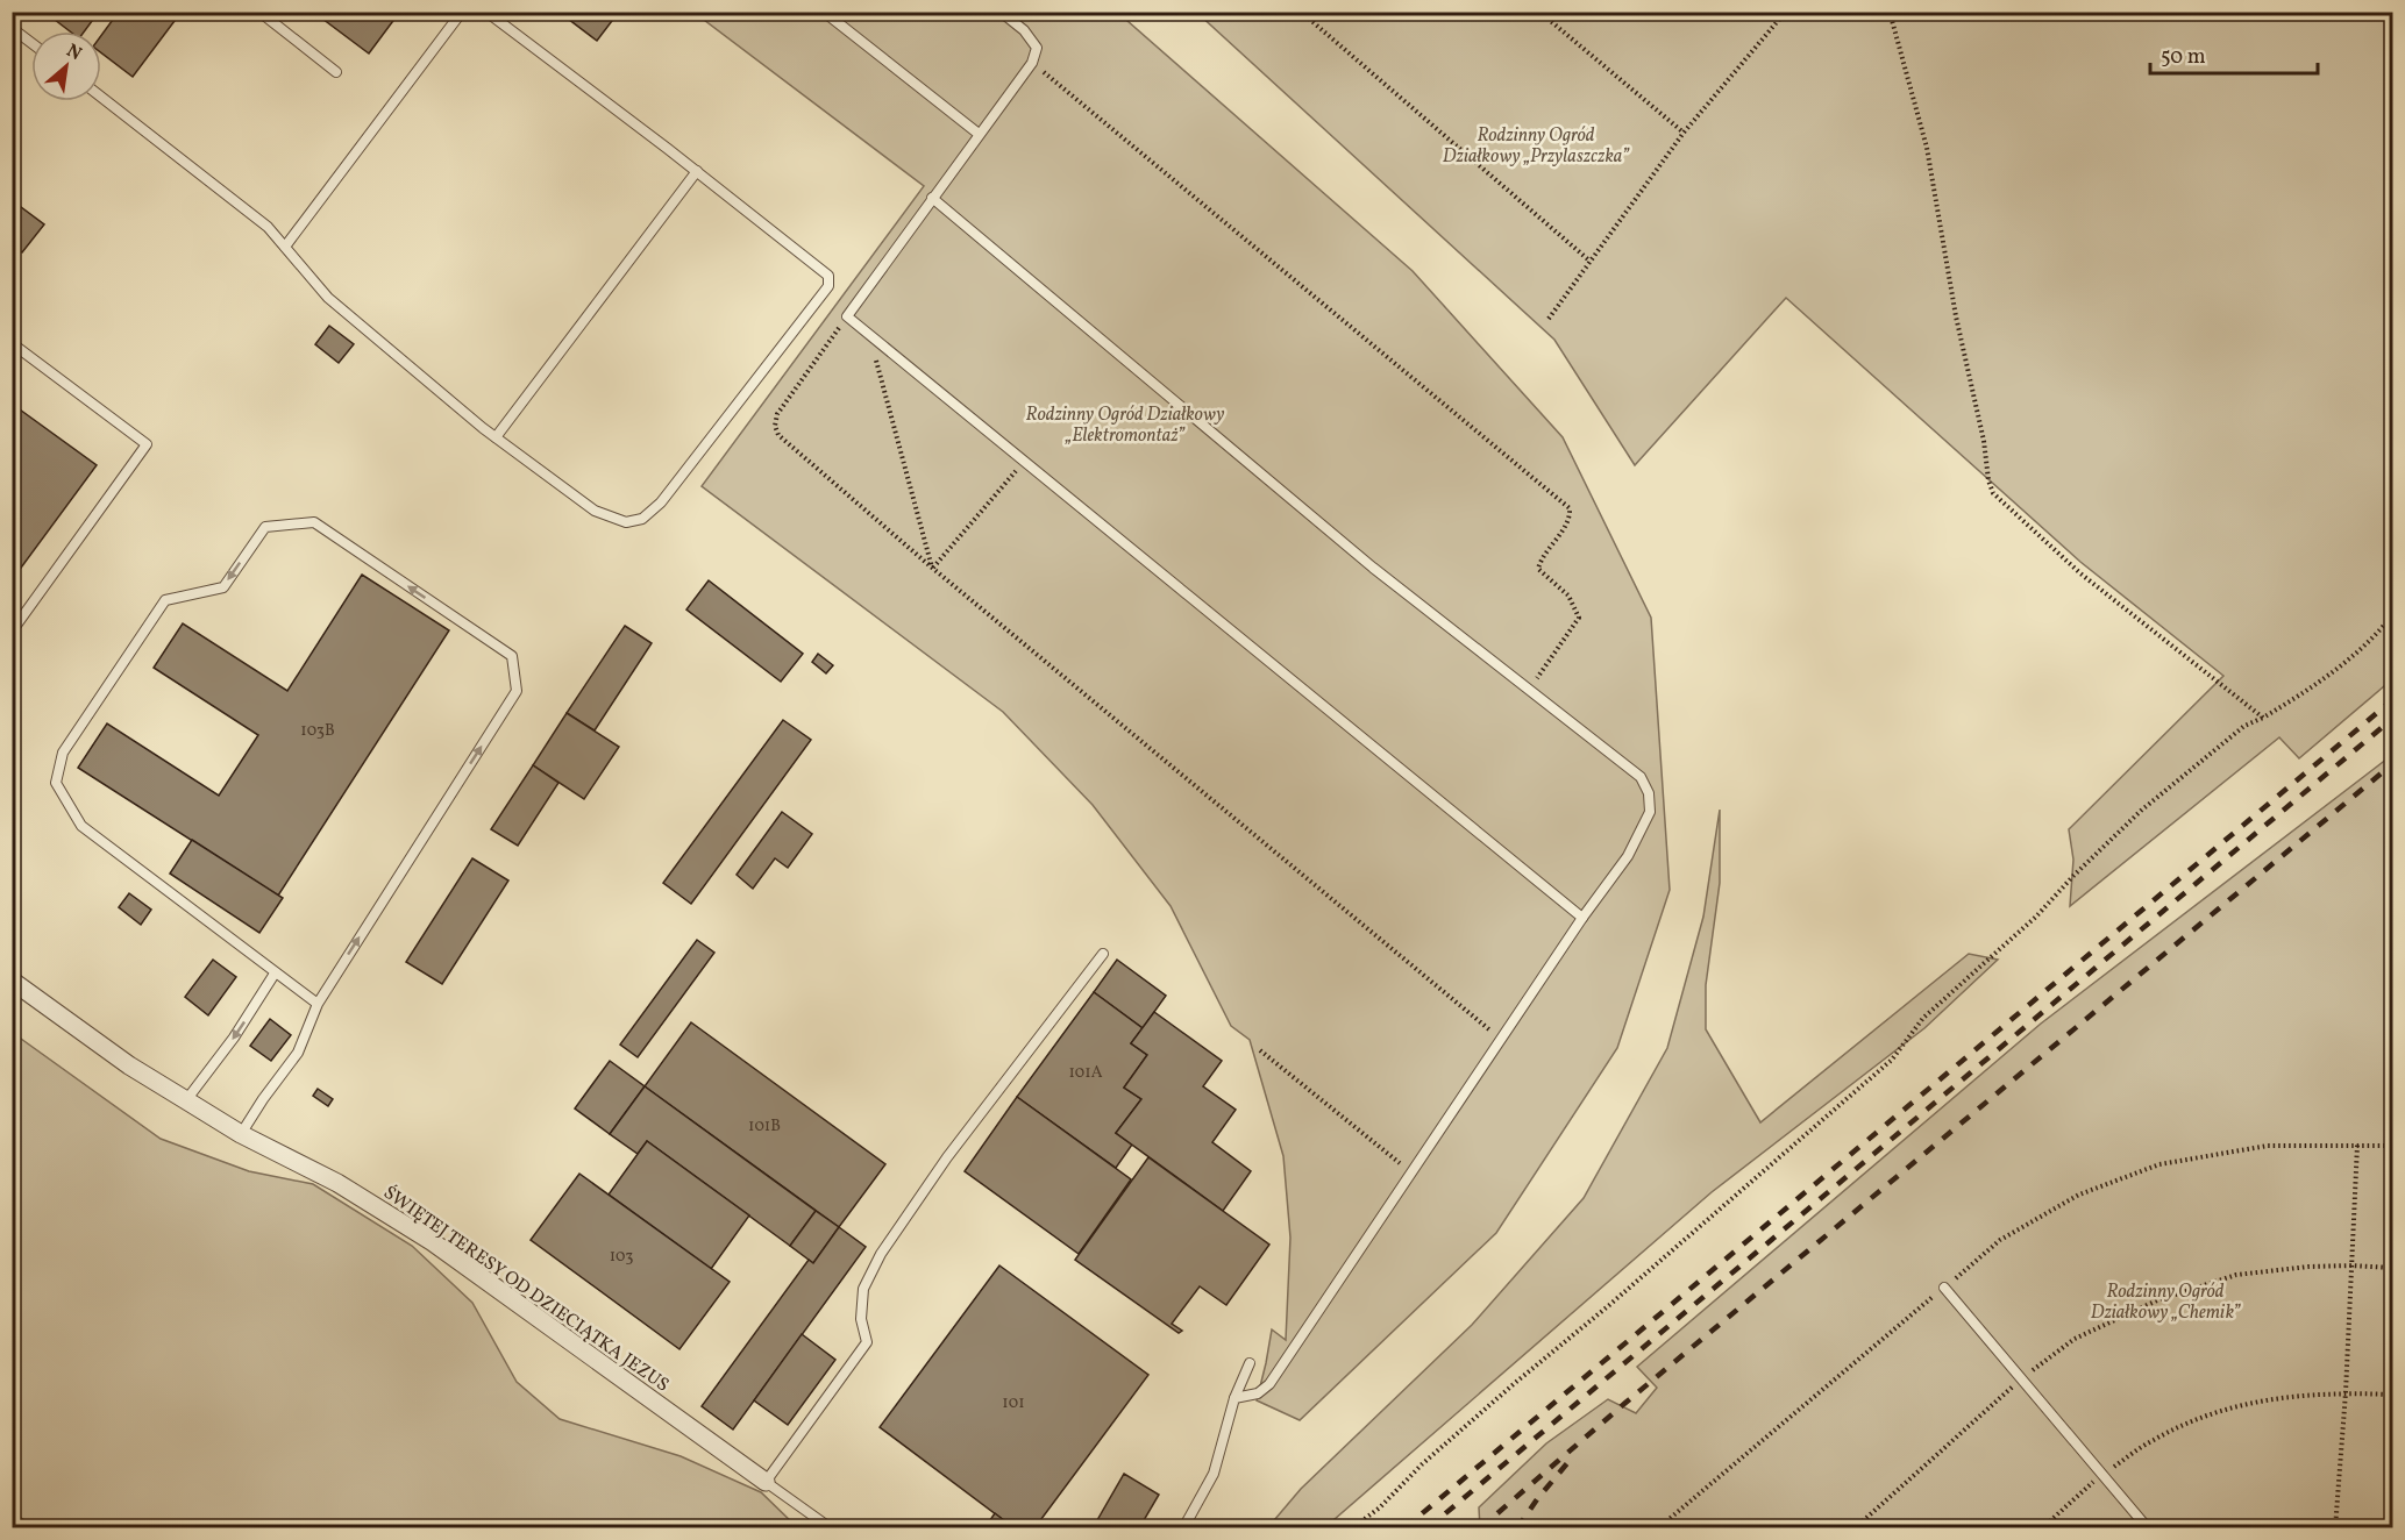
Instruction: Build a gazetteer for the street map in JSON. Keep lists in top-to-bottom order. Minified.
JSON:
{"streets":{"street":["ŚWIĘTEJ TERESY OD DZIECIĄTKA JEZUS"]},"parks":["Rodzinny Ogród Działkowy „Przylaszczka”","Rodzinny Ogród Działkowy „Elektromontaż”","Rodzinny Ogród Działkowy „Chemik”"],"house_numbers":["103B","101A","101B","103","101"],"scale_bar":"50 m","north":"top right"}
